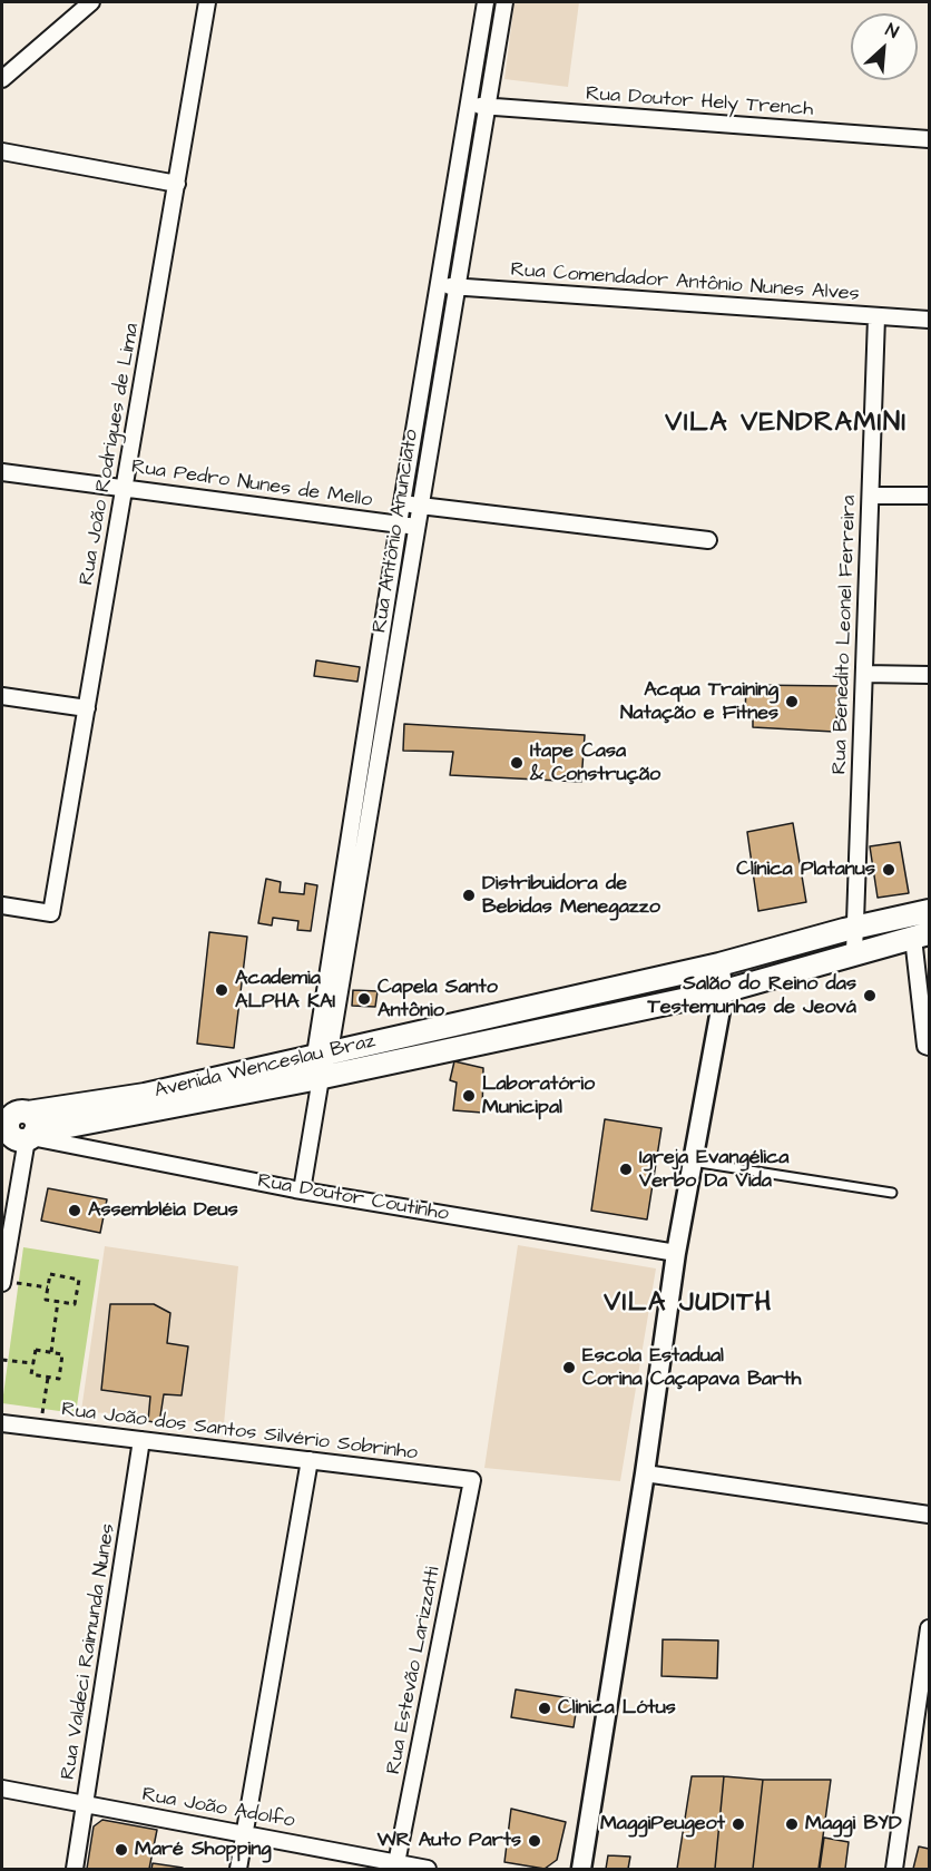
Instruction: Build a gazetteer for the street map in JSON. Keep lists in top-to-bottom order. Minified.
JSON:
{"streets":{"main road":["Avenida Wenceslau Braz"],"street":["Rua Doutor Hely Trench","Rua Comendador Antônio Nunes Alves","Rua João Rodrigues de Lima","Rua Pedro Nunes de Mello","Rua Antônio Anunciato","Rua Benedito Leonel Ferreira","Rua Doutor Coutinho","Rua João dos Santos Silvério Sobrinho","Rua Valdeci Raimunda Nunes","Rua Estevão Larizzatti","Rua João Adolfo"]},"crossings":[["Rua Doutor Hely Trench","Rua Antônio Anunciato"],["Rua Comendador Antônio Nunes Alves","Rua Antônio Anunciato"],["Rua Comendador Antônio Nunes Alves","Rua Benedito Leonel Ferreira"],["Rua João Rodrigues de Lima","Rua Pedro Nunes de Mello"],["Rua Pedro Nunes de Mello","Rua Antônio Anunciato"],["Rua Antônio Anunciato","Avenida Wenceslau Braz"],["Rua Antônio Anunciato","Rua Doutor Coutinho"],["Rua Benedito Leonel Ferreira","Avenida Wenceslau Braz"],["Avenida Wenceslau Braz","Rua Doutor Coutinho"],["Rua João dos Santos Silvério Sobrinho","Rua Valdeci Raimunda Nunes"],["Rua João dos Santos Silvério Sobrinho","Rua Estevão Larizzatti"],["Rua Valdeci Raimunda Nunes","Rua João Adolfo"],["Rua Estevão Larizzatti","Rua João Adolfo"]],"districts":["VILA VENDRAMINI","VILA JUDITH"],"places":["Acqua Training Natação e Fitnes","Itape Casa & Construção","Clínica Platanus","Distribuidora de Bebidas Menegazzo","Academia ALPHA KAI","Salão do Reino das Testemunhas de Jeová","Capela Santo Antônio","Laboratório Municipal","Igreja Evangélica Verbo Da Vida","Assembléia Deus","Escola Estadual Corina Caçapava Barth","Clinica Lótus","MaggiPeugeot","Maggi BYD","WR Auto Parts","Maré Shopping"],"north":"top right"}
